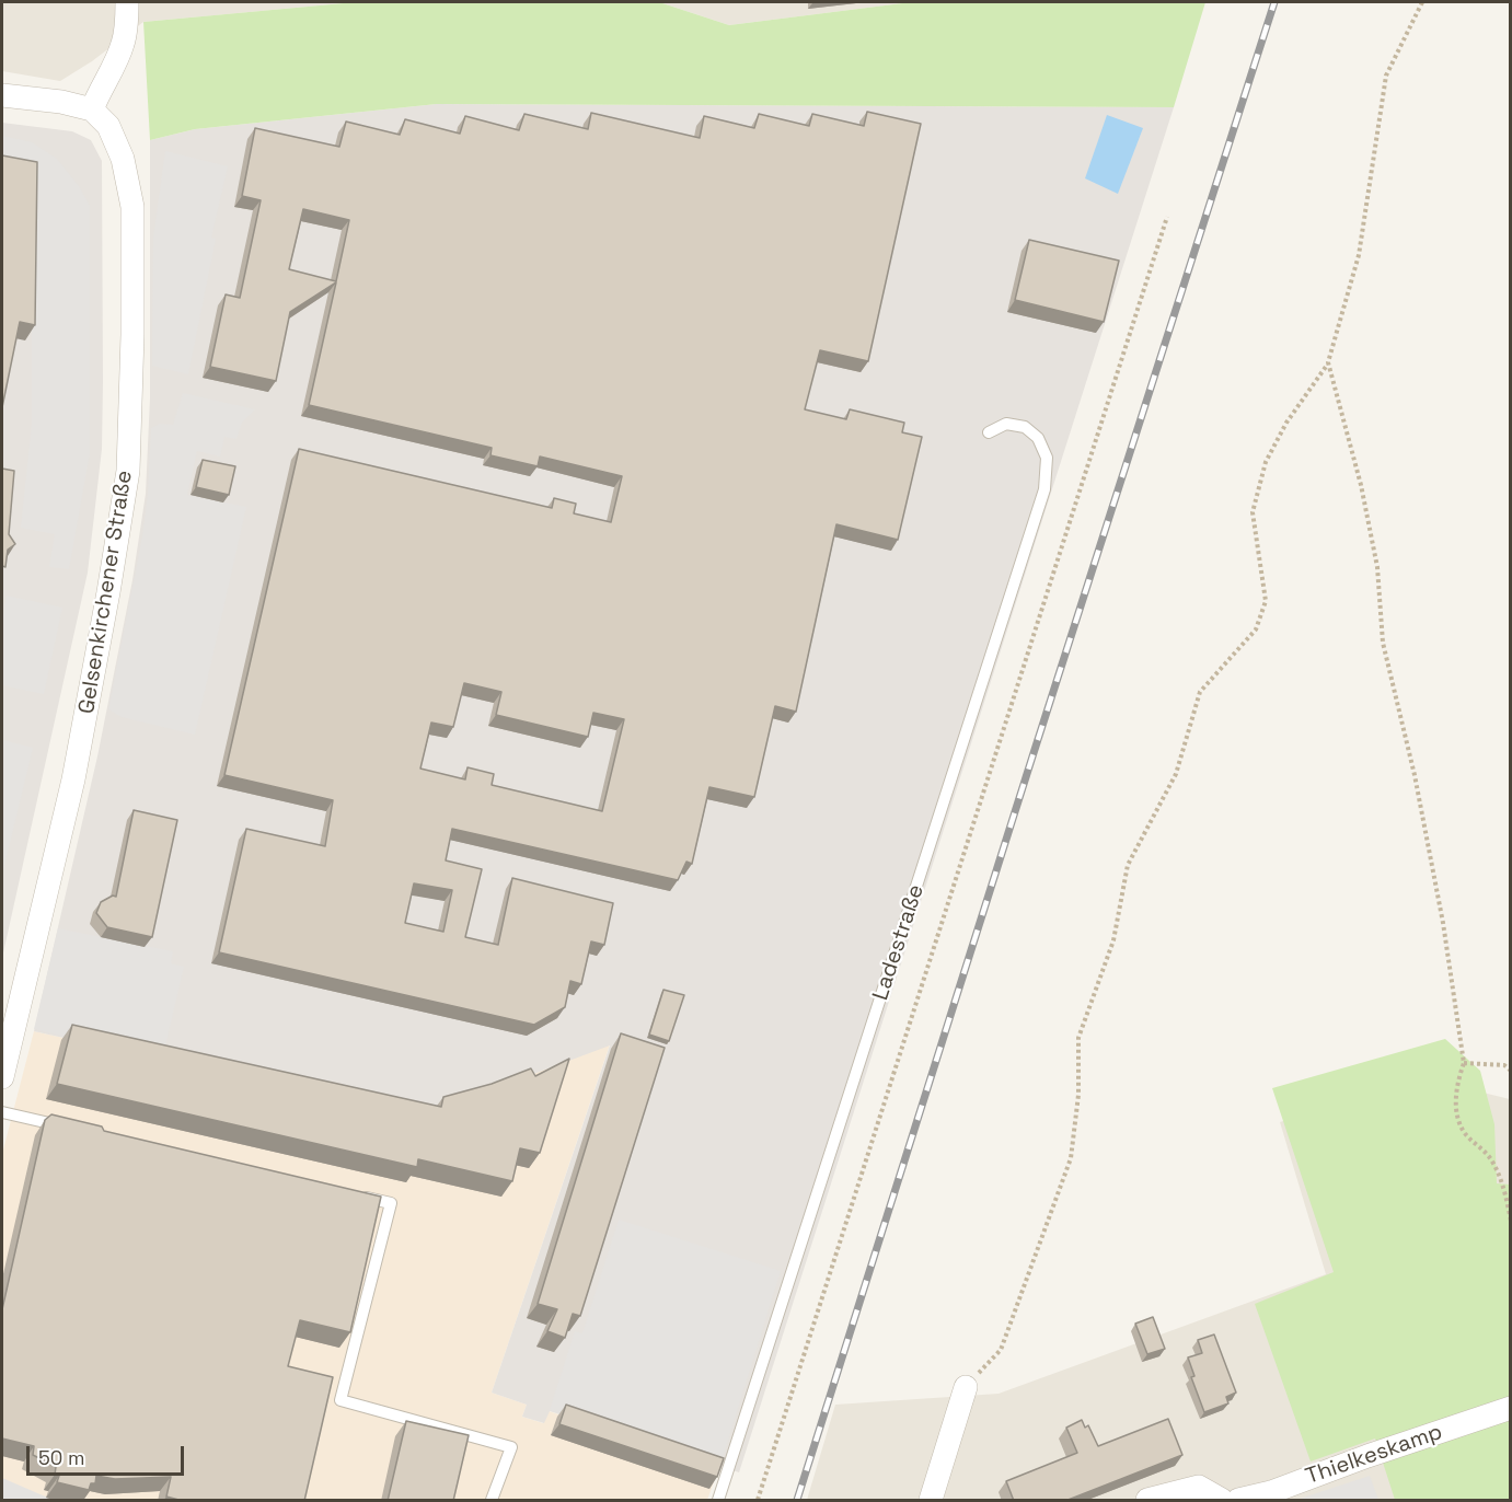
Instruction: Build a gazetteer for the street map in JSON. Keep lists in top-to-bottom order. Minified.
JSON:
{"streets":{"street":["Gelsenkirchener Straße","Thielkeskamp"],"lane":["Ladestraße"]},"scale_bar":"50 m"}
